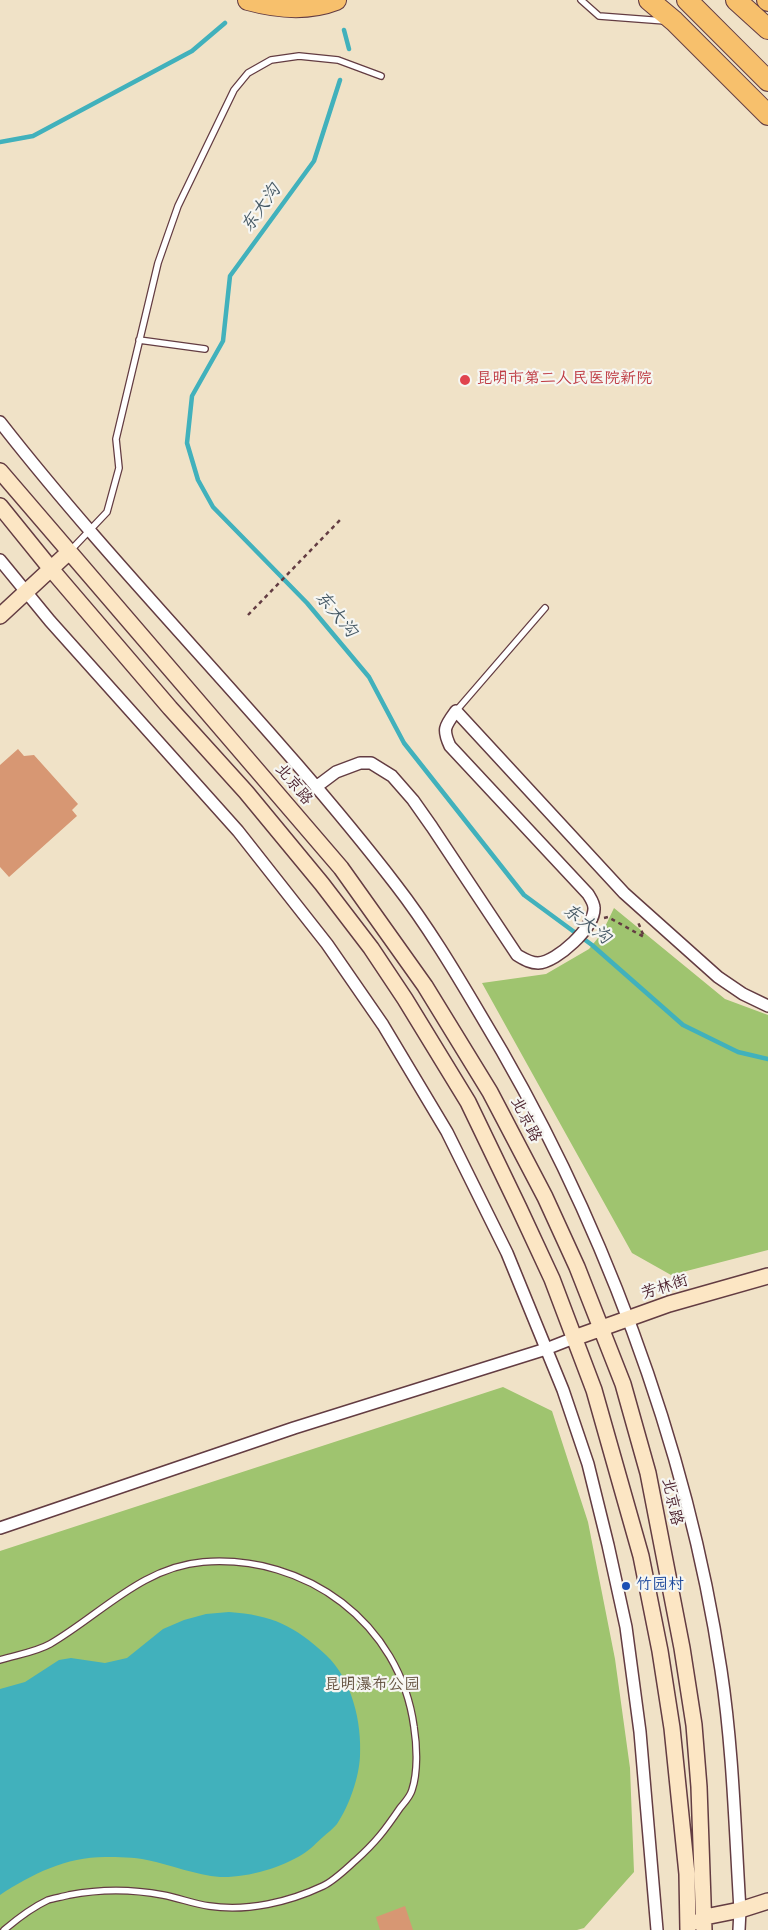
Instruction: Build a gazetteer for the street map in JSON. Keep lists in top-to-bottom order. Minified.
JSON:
{"streets":{"main road":["北京路","芳林街"]},"crossings":[["北京路","芳林街"]],"water":["东大沟"],"parks":["昆明瀑布公园"],"places":["昆明市第二人民医院新院","竹园村"]}
